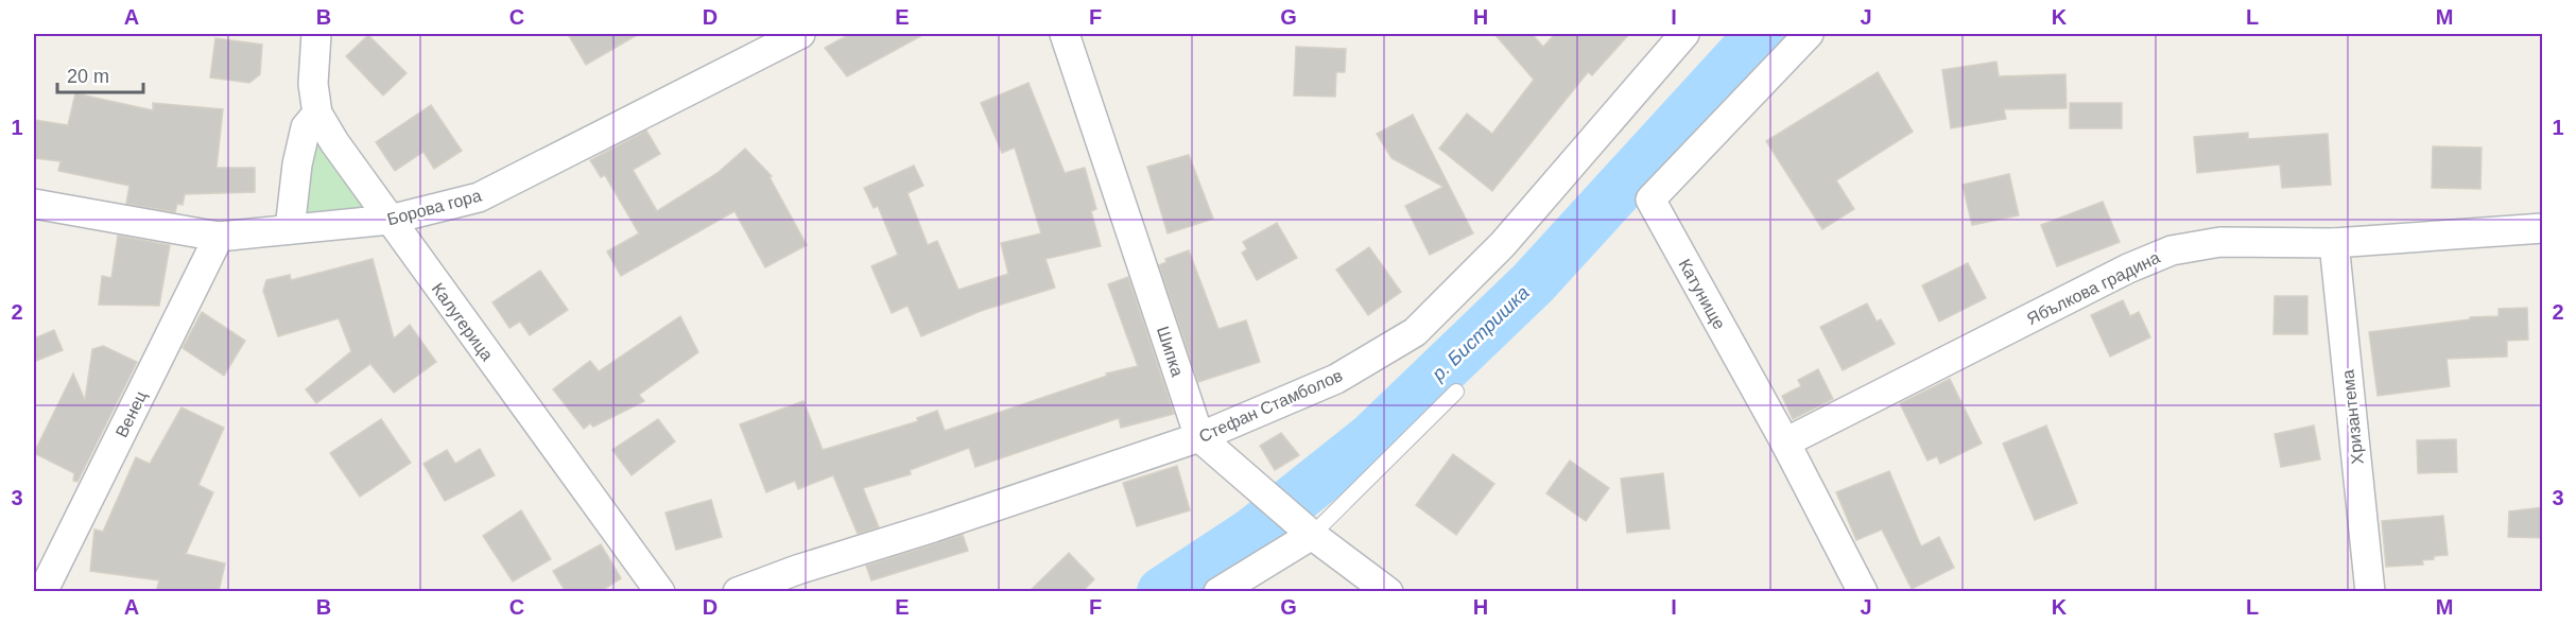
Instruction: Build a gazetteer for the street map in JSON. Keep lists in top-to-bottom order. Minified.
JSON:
{"streets":{"street":["Борова гора","Ябълкова градина","Катунище","Калугерица","Шипка","Стефан Стамболов","Венец","Хризантема"]},"crossings":[["Борова гора","Калугерица"],["Борова гора","Венец"],["Ябълкова градина","Катунище"],["Ябълкова градина","Хризантема"],["Шипка","Стефан Стамболов"]],"water":["р. Бистришка"],"scale_bar":"20 m","grid":{"columns":["A","B","C","D","E","F","G","H","I","J","K","L","M"],"rows":["1","2","3"]}}
